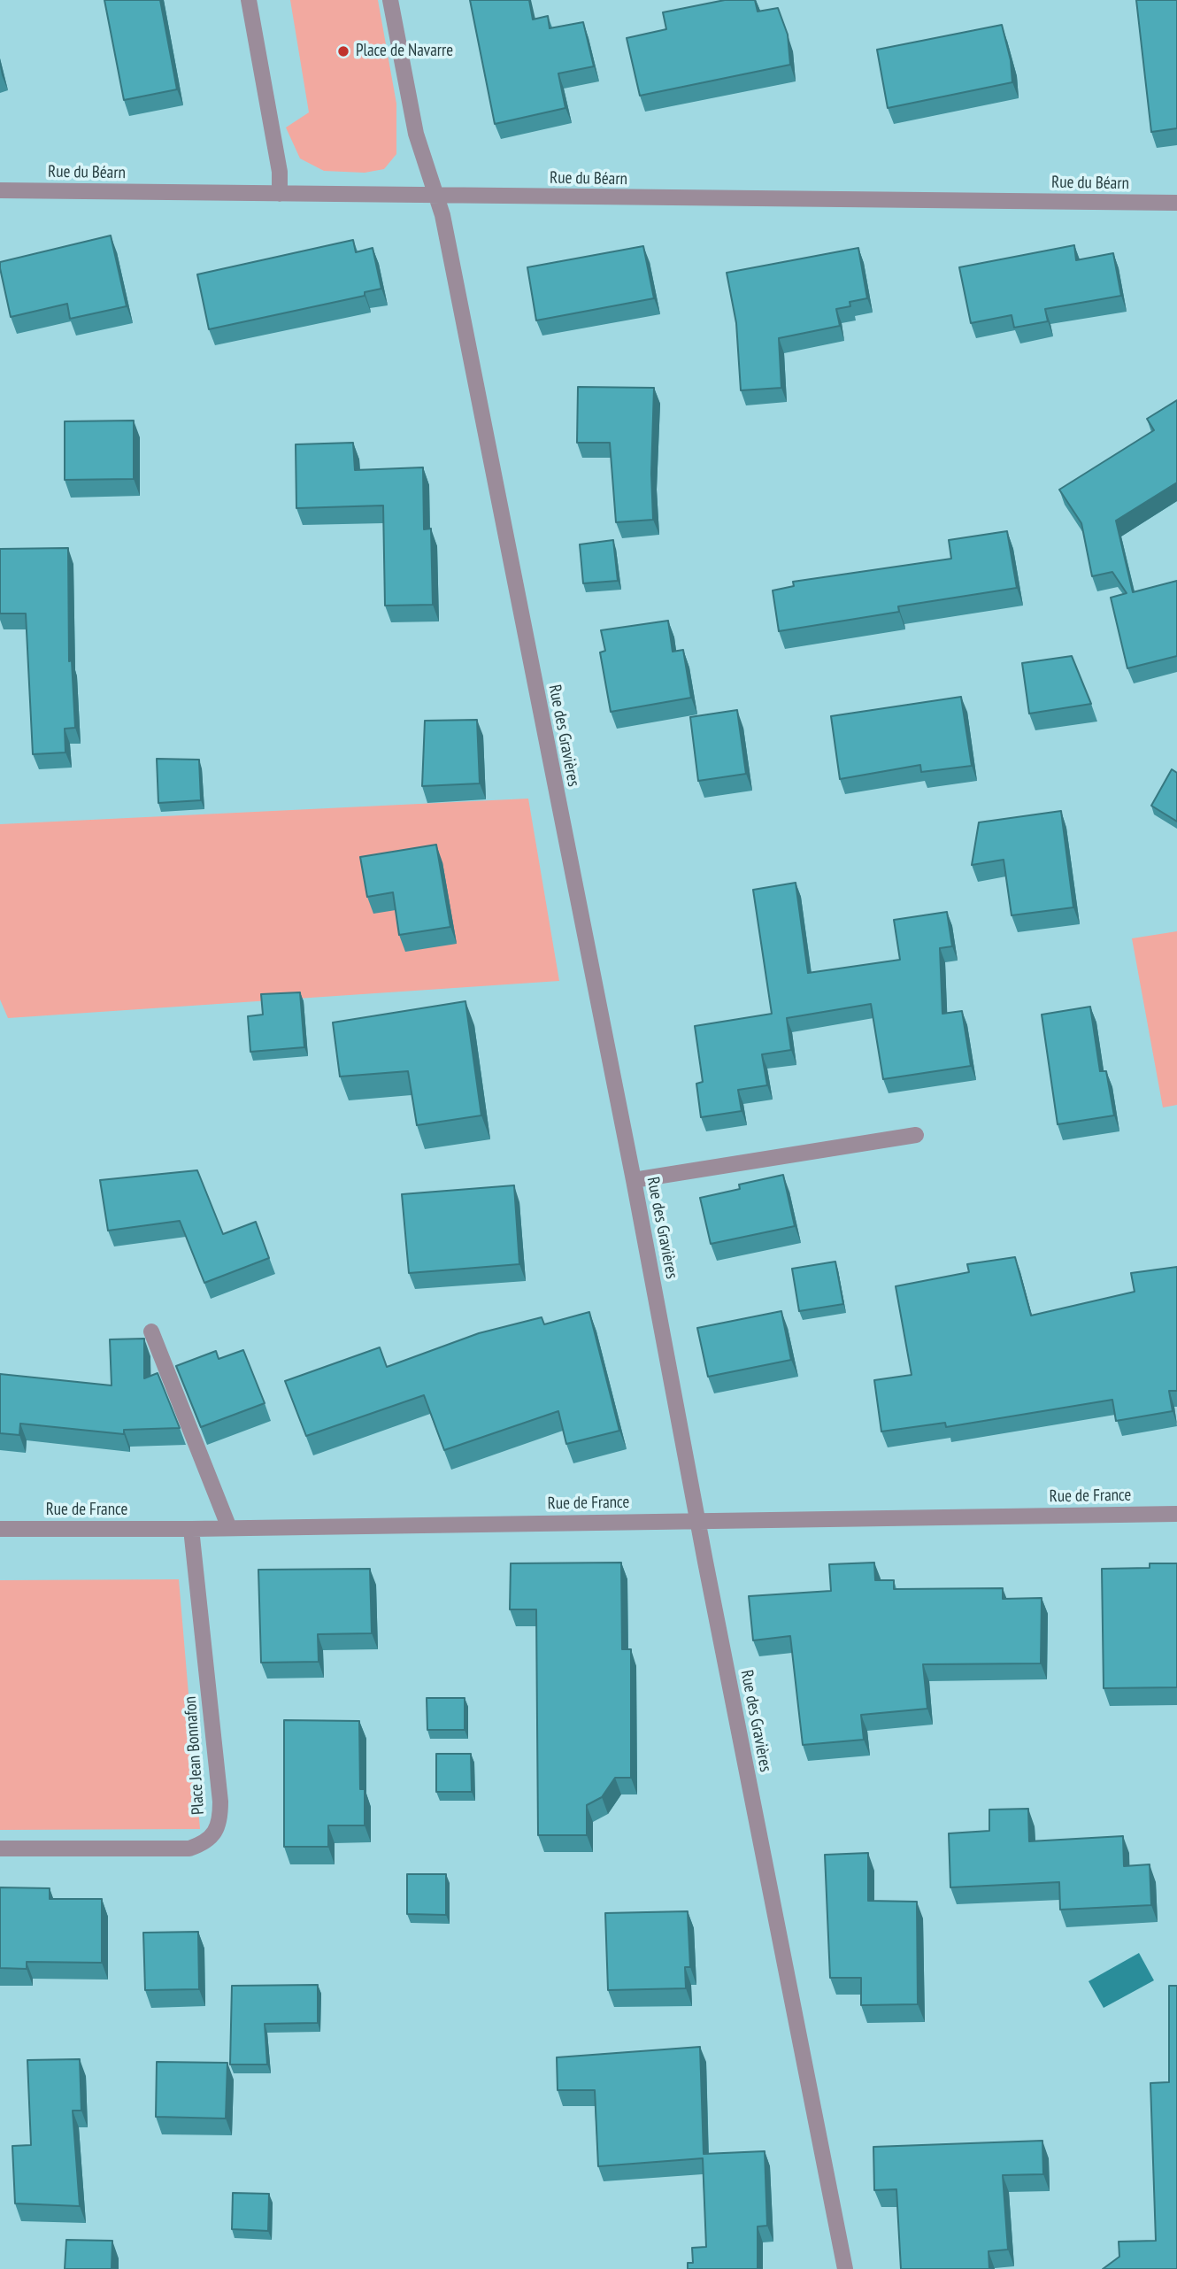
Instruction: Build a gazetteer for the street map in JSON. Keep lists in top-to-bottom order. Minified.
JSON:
{"streets":{"street":["Rue du Béarn","Rue des Gravières","Rue de France","Place Jean Bonnafon"]},"crossings":[["Rue du Béarn","Rue des Gravières"],["Rue des Gravières","Rue de France"],["Rue de France","Place Jean Bonnafon"]],"places":["Place de Navarre"]}
